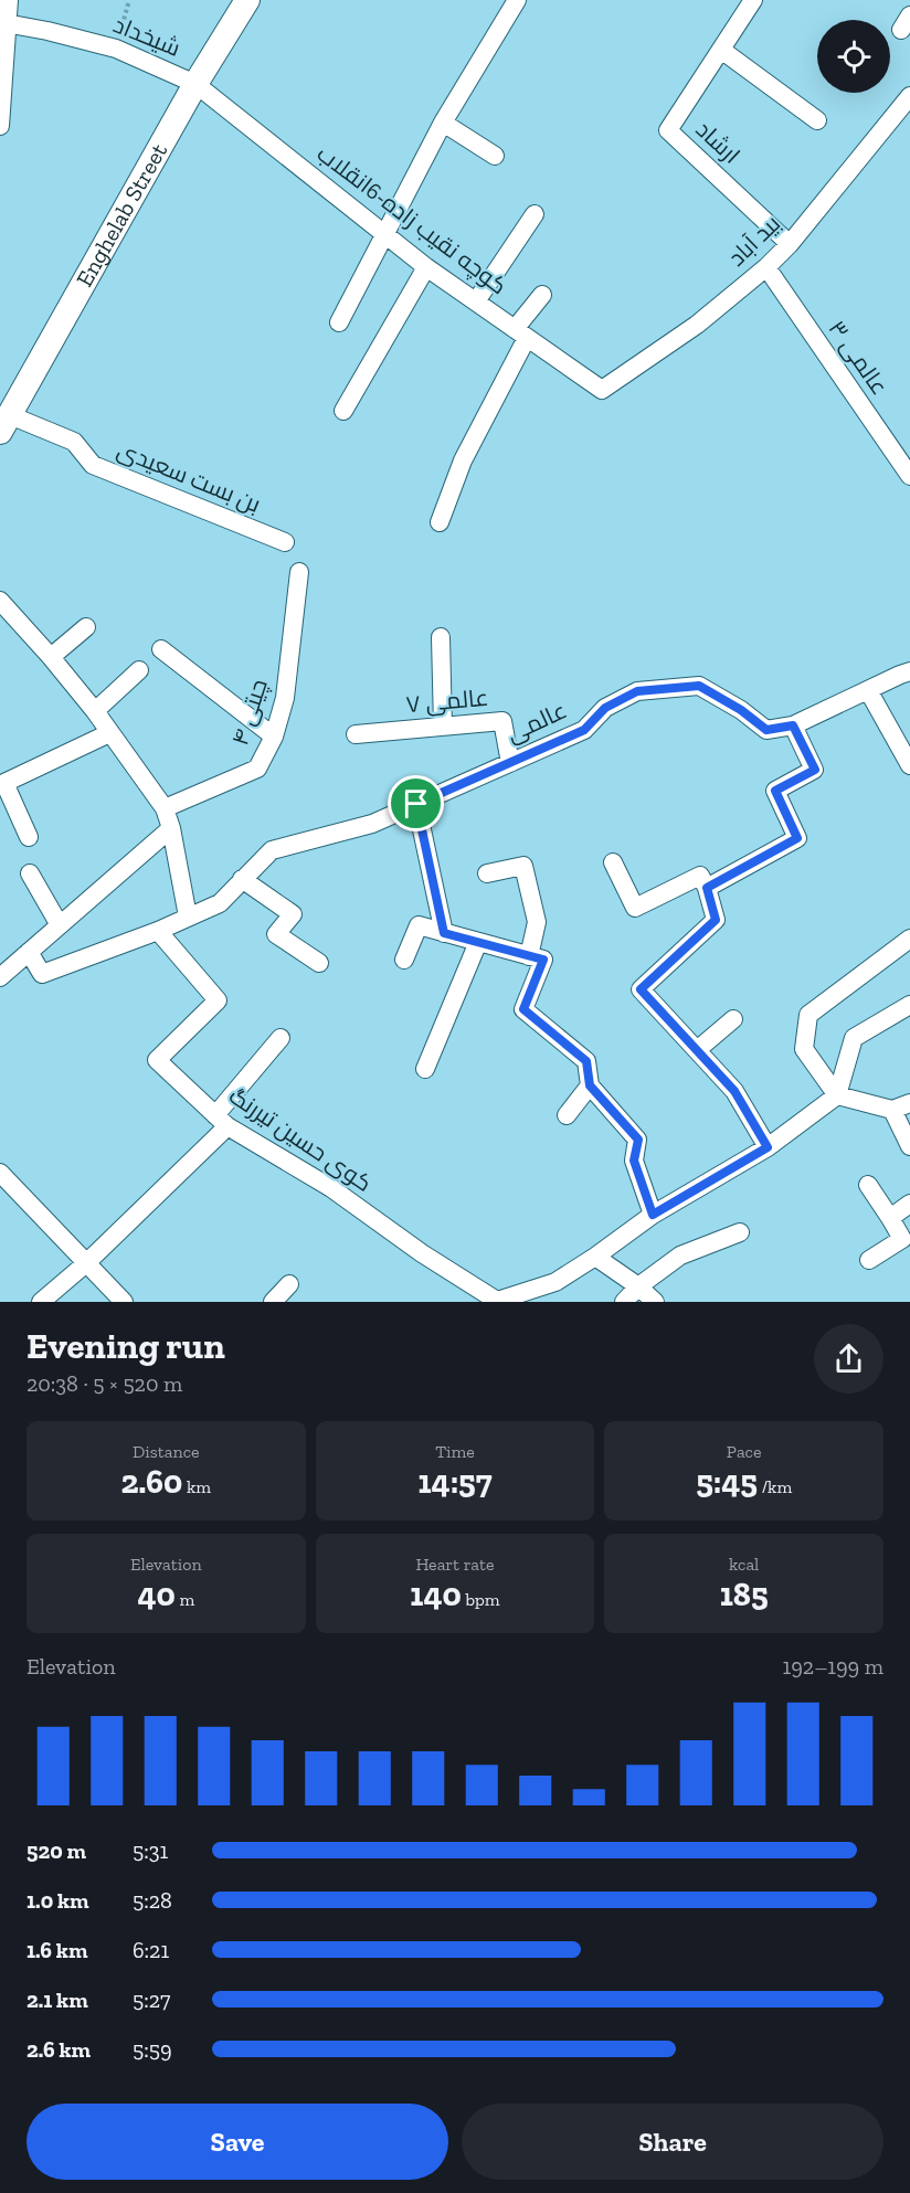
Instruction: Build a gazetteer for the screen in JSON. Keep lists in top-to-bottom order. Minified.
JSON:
{"streets":{"main road":["Enghelab Street"],"street":["شیخداد","ارشاد","کوچه نقیب زاده-6انقلاب","بید آباد","عالمی ۳","بن بست سعیدی","عالمی ۷","چیتی ۴","عالمی","کوی حسین تیررنگ"]},"crossings":[["شیخداد","Enghelab Street"],["شیخداد","کوچه نقیب زاده-6انقلاب"],["ارشاد","بید آباد"],["Enghelab Street","کوچه نقیب زاده-6انقلاب"],["Enghelab Street","بن بست سعیدی"],["کوچه نقیب زاده-6انقلاب","بید آباد"],["بید آباد","عالمی ۳"],["عالمی ۷","عالمی"]],"page":{"heading":["Evening run","20:38 · 5 × 520 m"],"stats":[["Distance","2.60 km"],["Time","14:57"],["Pace","5:45 /km"],["Elevation","40 m"],["Heart rate","140 bpm"],["kcal","185"]],"chart":["Elevation","192–199 m"],"list":[{"name":"520 m","note":"5:31"},{"name":"1.0 km","note":"5:28"},{"name":"1.6 km","note":"6:21"},{"name":"2.1 km","note":"5:27"},{"name":"2.6 km","note":"5:59"}],"buttons":["Save","Share"]}}
